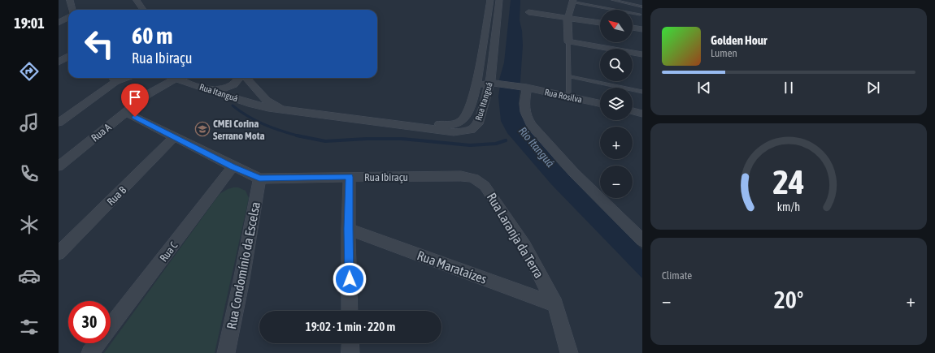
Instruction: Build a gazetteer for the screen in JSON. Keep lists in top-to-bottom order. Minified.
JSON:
{"streets":{"street":["Rua Itanguá","Rua Rosilva","Rua A","Rua Ibiraçu","Rua B","Rua Laranja da Terra","Rua C","Rua Condomínio da Escelsa","Rua Marataízes"]},"crossings":[["Rua Itanguá","Rua Rosilva"],["Rua Ibiraçu","Rua Laranja da Terra"],["Rua Ibiraçu","Rua Condomínio da Escelsa"],["Rua Laranja da Terra","Rua Marataízes"]],"water":["Rio Itanguá"],"places":{"school or university":["CMEI Corina Serrano Mota"]},"north":"top left","page":{"tabs":"19:01","map_buttons":["+","−"],"turn":["60 m","Rua Ibiraçu"],"song":["Golden Hour","Lumen"],"tile":"Climate","heat":["−","20°","+"],"limit":"30","trip":"19:02 · 1 min · 220 m","gauge":["24","km/h"]}}
